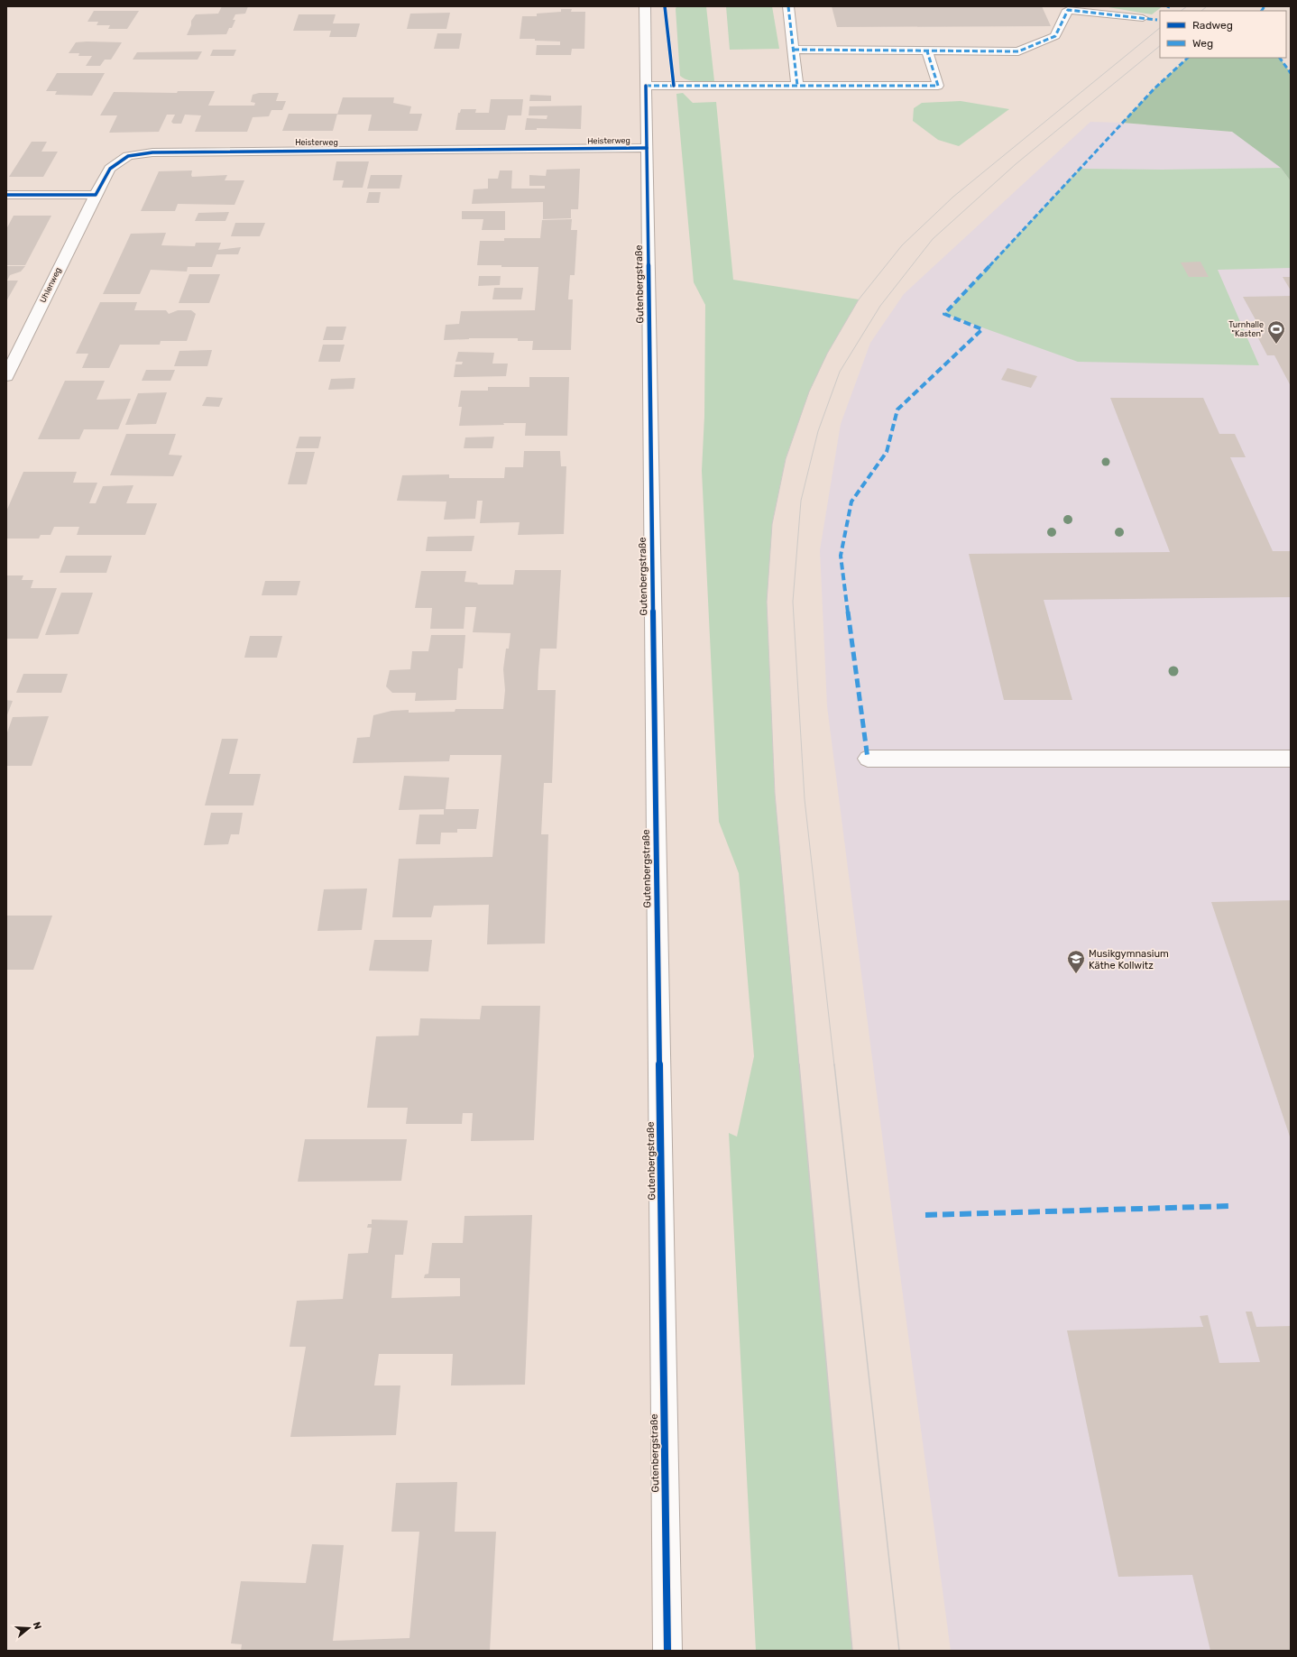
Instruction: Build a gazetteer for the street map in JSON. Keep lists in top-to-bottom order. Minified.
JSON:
{"streets":{"street":["Heisterweg","Gutenbergstraße","Uhlenweg"]},"crossings":[["Heisterweg","Gutenbergstraße"],["Heisterweg","Uhlenweg"]],"places":{"sports":["Turnhalle \"Kasten\""],"school or university":["Musikgymnasium Käthe Kollwitz"]},"legend":["Radweg","Weg"],"north":"right"}
